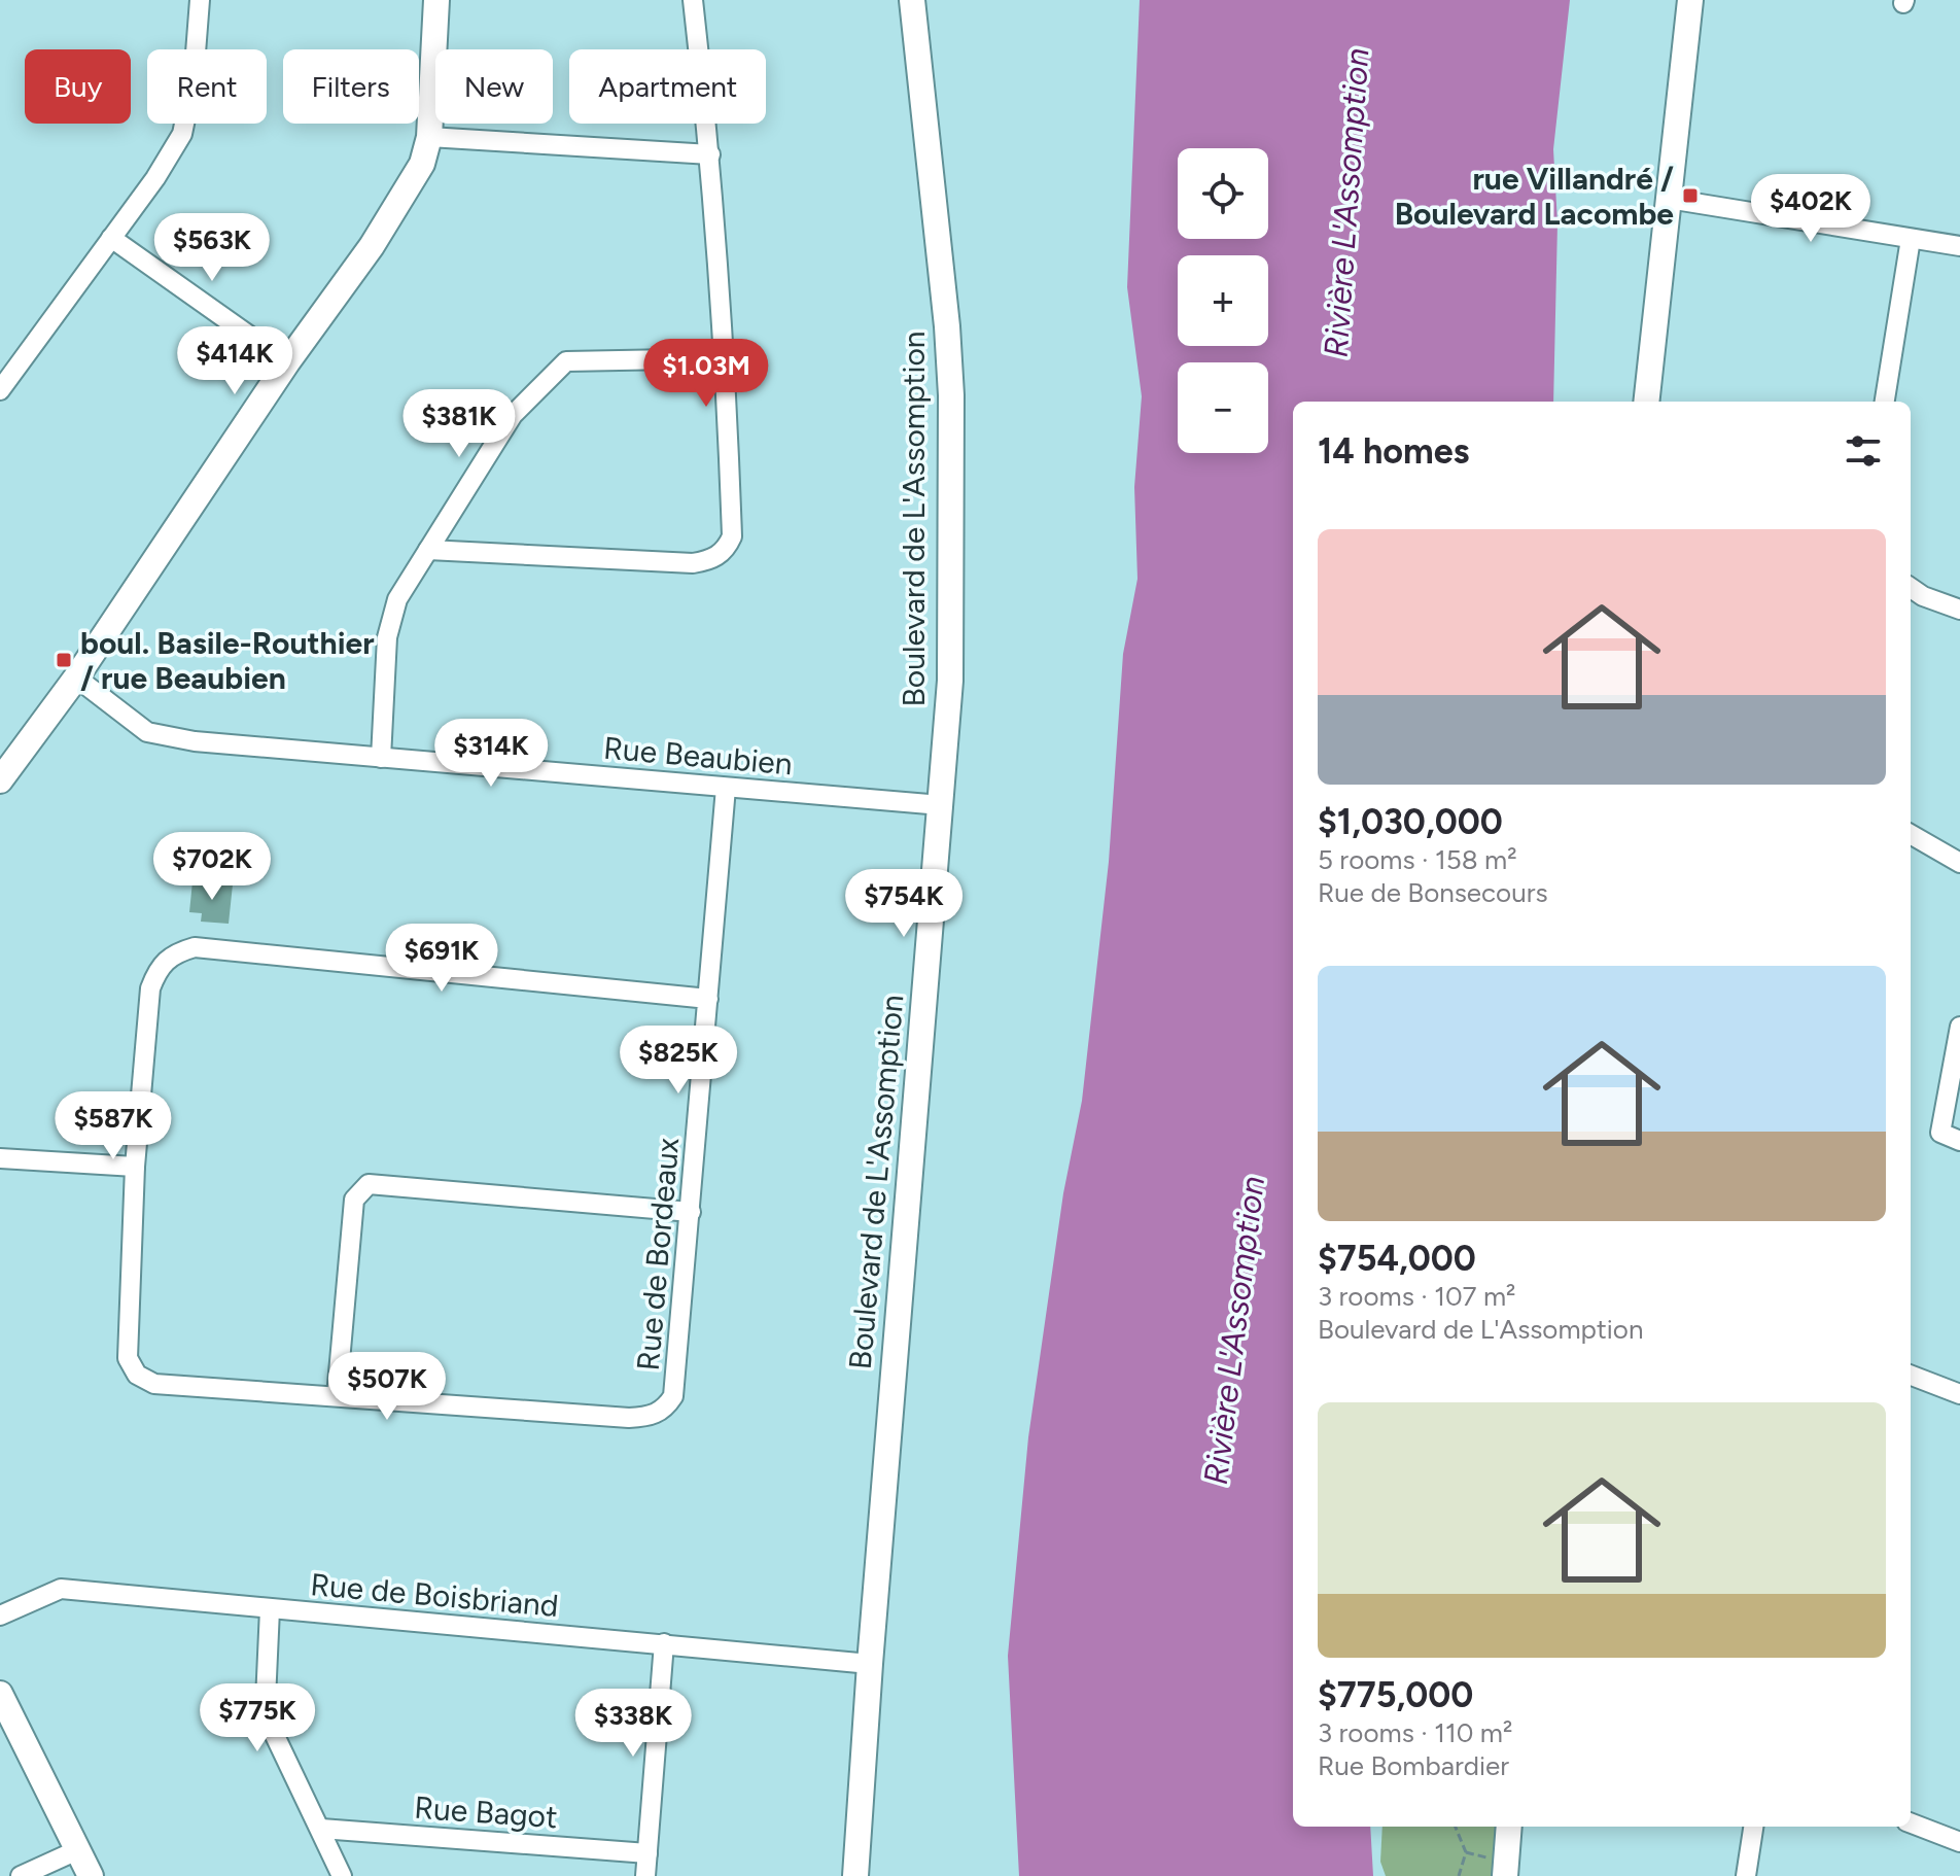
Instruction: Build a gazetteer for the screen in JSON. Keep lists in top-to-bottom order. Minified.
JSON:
{"streets":{"street":["Boulevard de L'Assomption","Rue Beaubien","Rue de Bordeaux","Rue de Boisbriand","Rue Bagot"]},"crossings":[["Boulevard de L'Assomption","Rue Beaubien"],["Boulevard de L'Assomption","Rue de Boisbriand"],["Rue Beaubien","Rue de Bordeaux"]],"water":["Rivière L'Assomption"],"places":{"transit":["rue Villandré / Boulevard Lacombe","boul. Basile-Routhier / rue Beaubien"]},"page":{"chip":["Buy","Rent","Filters","New","Apartment"],"map_buttons":["+","−"],"price":["$402K","$563K","$414K","$1.03M","$381K","$314K","$702K","$754K","$691K","$825K","$587K","$507K","$775K","$338K"],"heading":"14 homes","list":[{"name":"$1,030,000","note":"5 rooms · 158 m² · Rue de Bonsecours"},{"name":"$754,000","note":"3 rooms · 107 m² · Boulevard de L'Assomption"},{"name":"$775,000","note":"3 rooms · 110 m² · Rue Bombardier"}]}}
